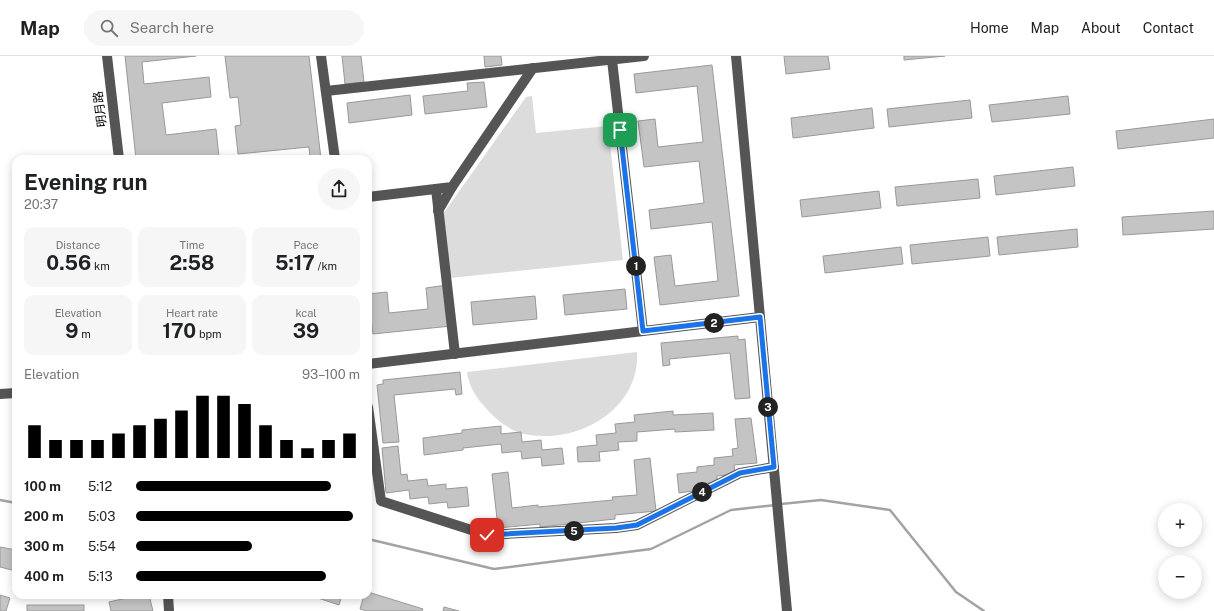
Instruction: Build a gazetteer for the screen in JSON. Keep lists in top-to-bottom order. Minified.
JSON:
{"streets":{"street":["明月路"]},"page":{"header":"Map","search":"Search here","nav":["Home","Map","About","Contact"],"heading":["Evening run","20:37"],"stats":[["Distance","0.56 km"],["Time","2:58"],["Pace","5:17 /km"],["Elevation","9 m"],["Heart rate","170 bpm"],["kcal","39"]],"pins":["1","2","3","4","5"],"chart":["Elevation","93–100 m"],"list":[{"name":"100 m","note":"5:12"},{"name":"200 m","note":"5:03"},{"name":"300 m","note":"5:54"},{"name":"400 m","note":"5:13"}],"map_buttons":["+","−"]}}
